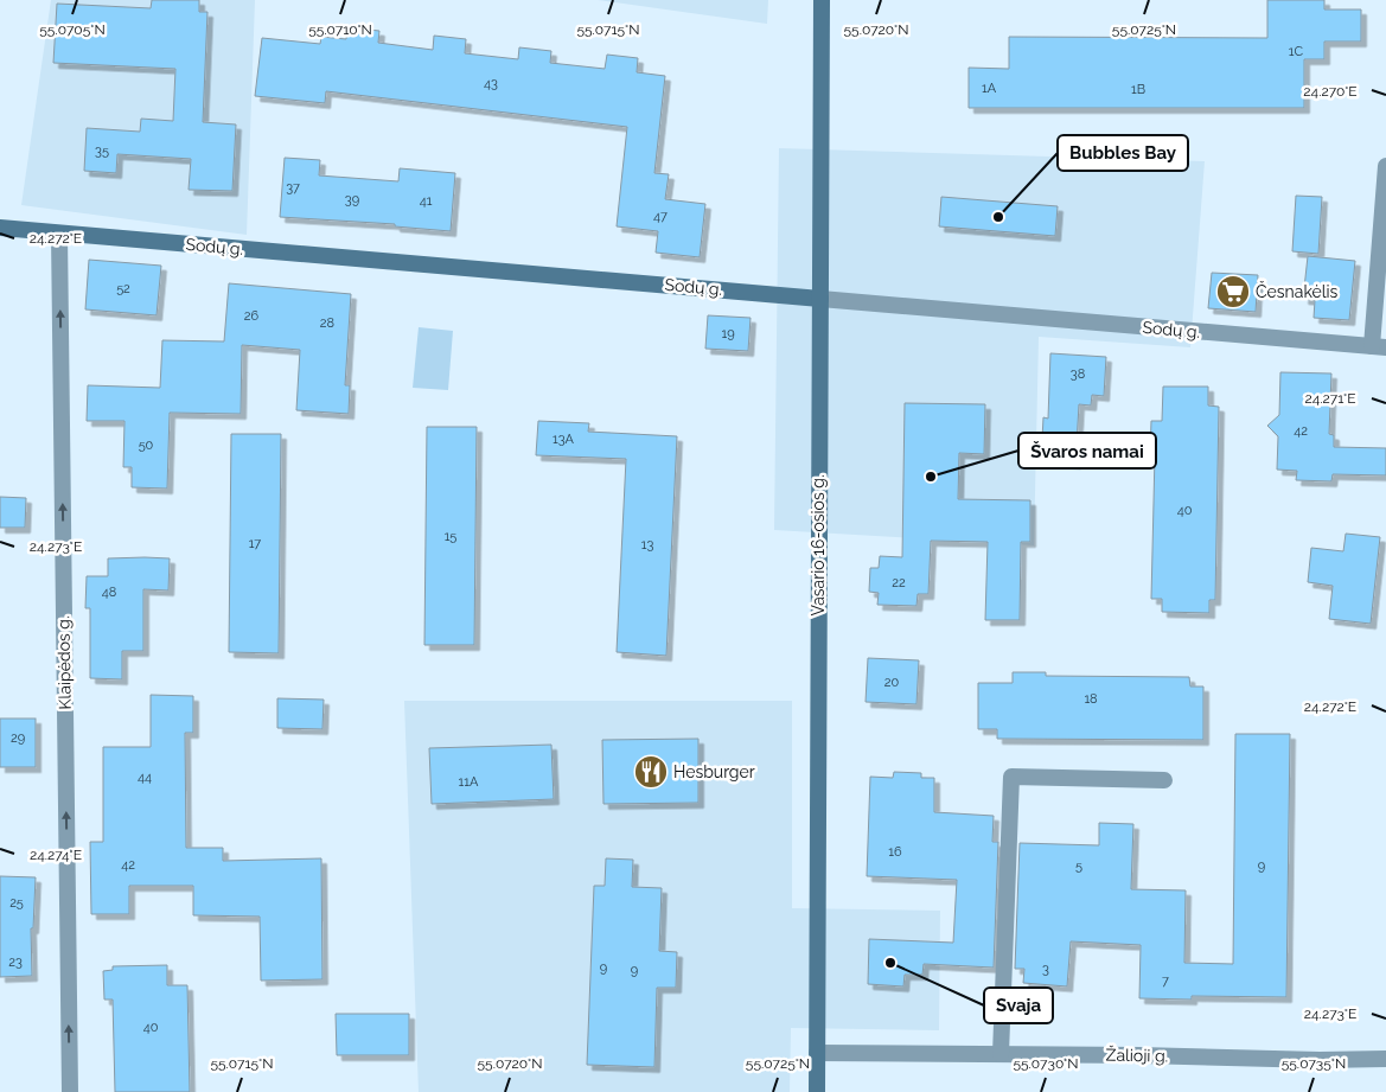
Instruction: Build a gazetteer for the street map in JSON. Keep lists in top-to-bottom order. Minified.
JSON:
{"streets":{"main road":["Sodų g.","Vasario 16-osios g."],"street":["Klaipėdos g.","Žalioji g."]},"crossings":[["Sodų g.","Vasario 16-osios g."],["Sodų g.","Klaipėdos g."],["Vasario 16-osios g.","Žalioji g."]],"one_way":["Klaipėdos g."],"places":{"other":["Bubbles Bay","Švaros namai","Svaja"],"supermarket":["Česnakėlis"],"restaurant":["Hesburger"]},"house_numbers":["1C","43","1A","1B","35","37","39","41","47","52","26","28","19","38","42","13A","50","40","15","17","13","22","48","20","18","29","44","11A","16","42","5","9","25","23","9","3","9","7","40"],"coordinates":["55.0705°N","55.0715°N","55.0720°N","55.0725°N","55.0710°N","24.270°E","24.272°E","24.271°E","24.273°E","24.274°E","55.0730°N","55.0735°N"]}
